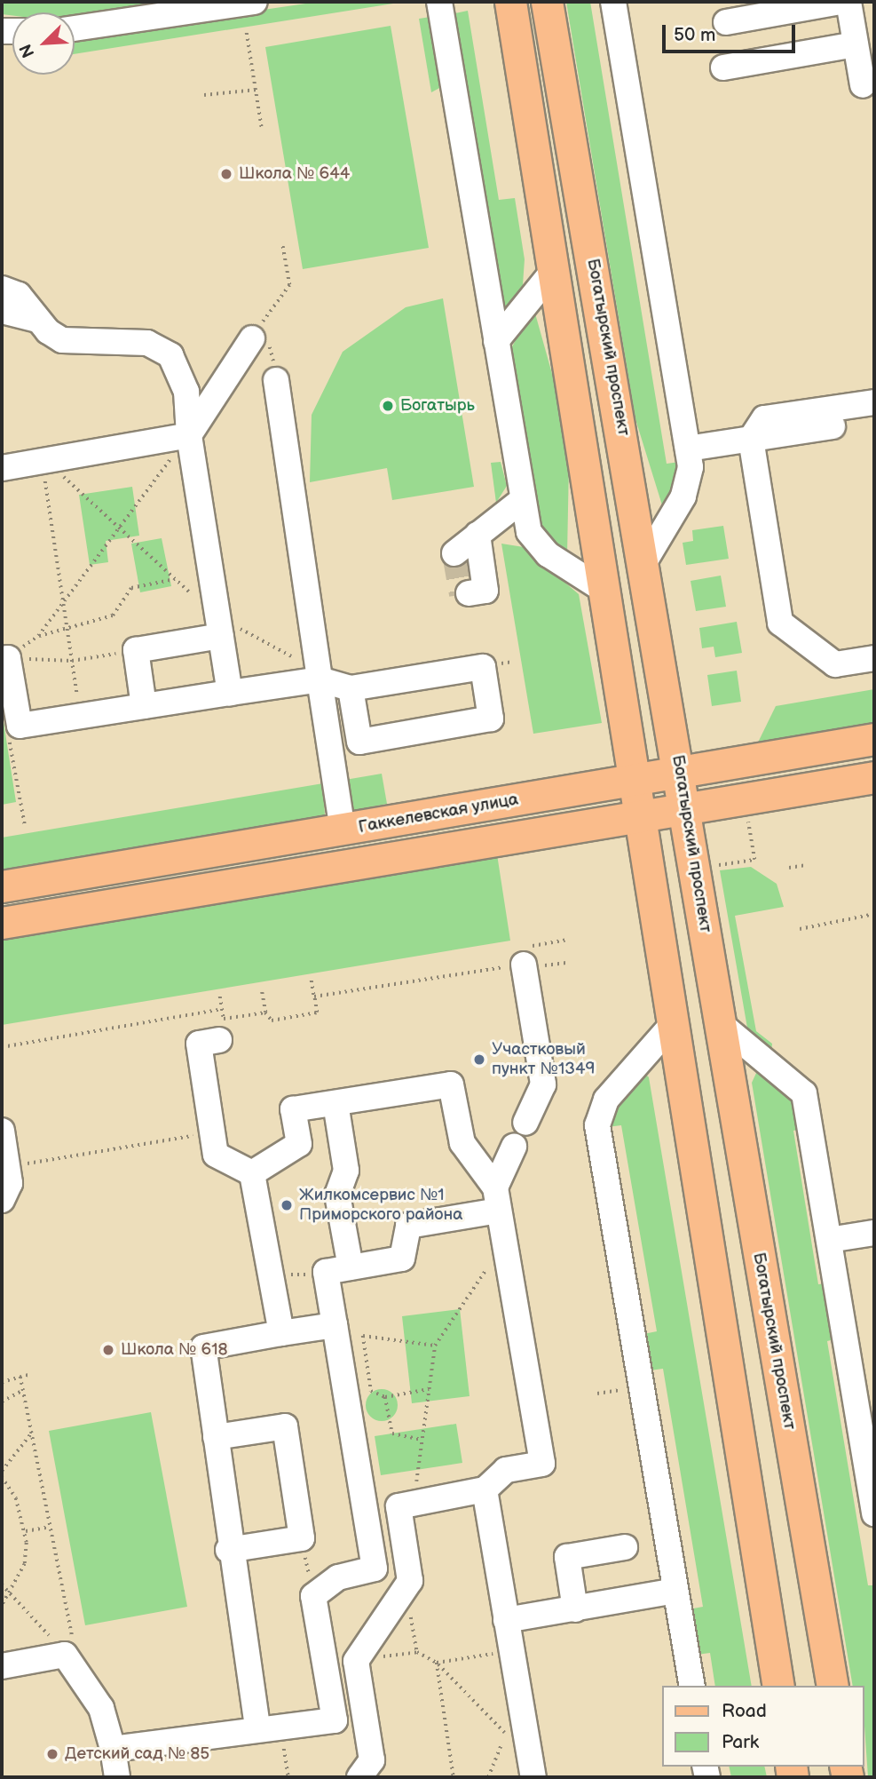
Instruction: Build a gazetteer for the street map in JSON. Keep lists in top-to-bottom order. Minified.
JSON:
{"streets":{"main road":["Богатырский проспект","Гаккелевская улица"]},"crossings":[["Богатырский проспект","Гаккелевская улица"]],"places":["Школа № 644","Богатырь","Участковый пункт №1349","Жилкомсервис №1 Приморского района","Школа № 618","Детский сад № 85"],"legend":["Road","Park"],"scale_bar":"50 m","north":"bottom left"}
